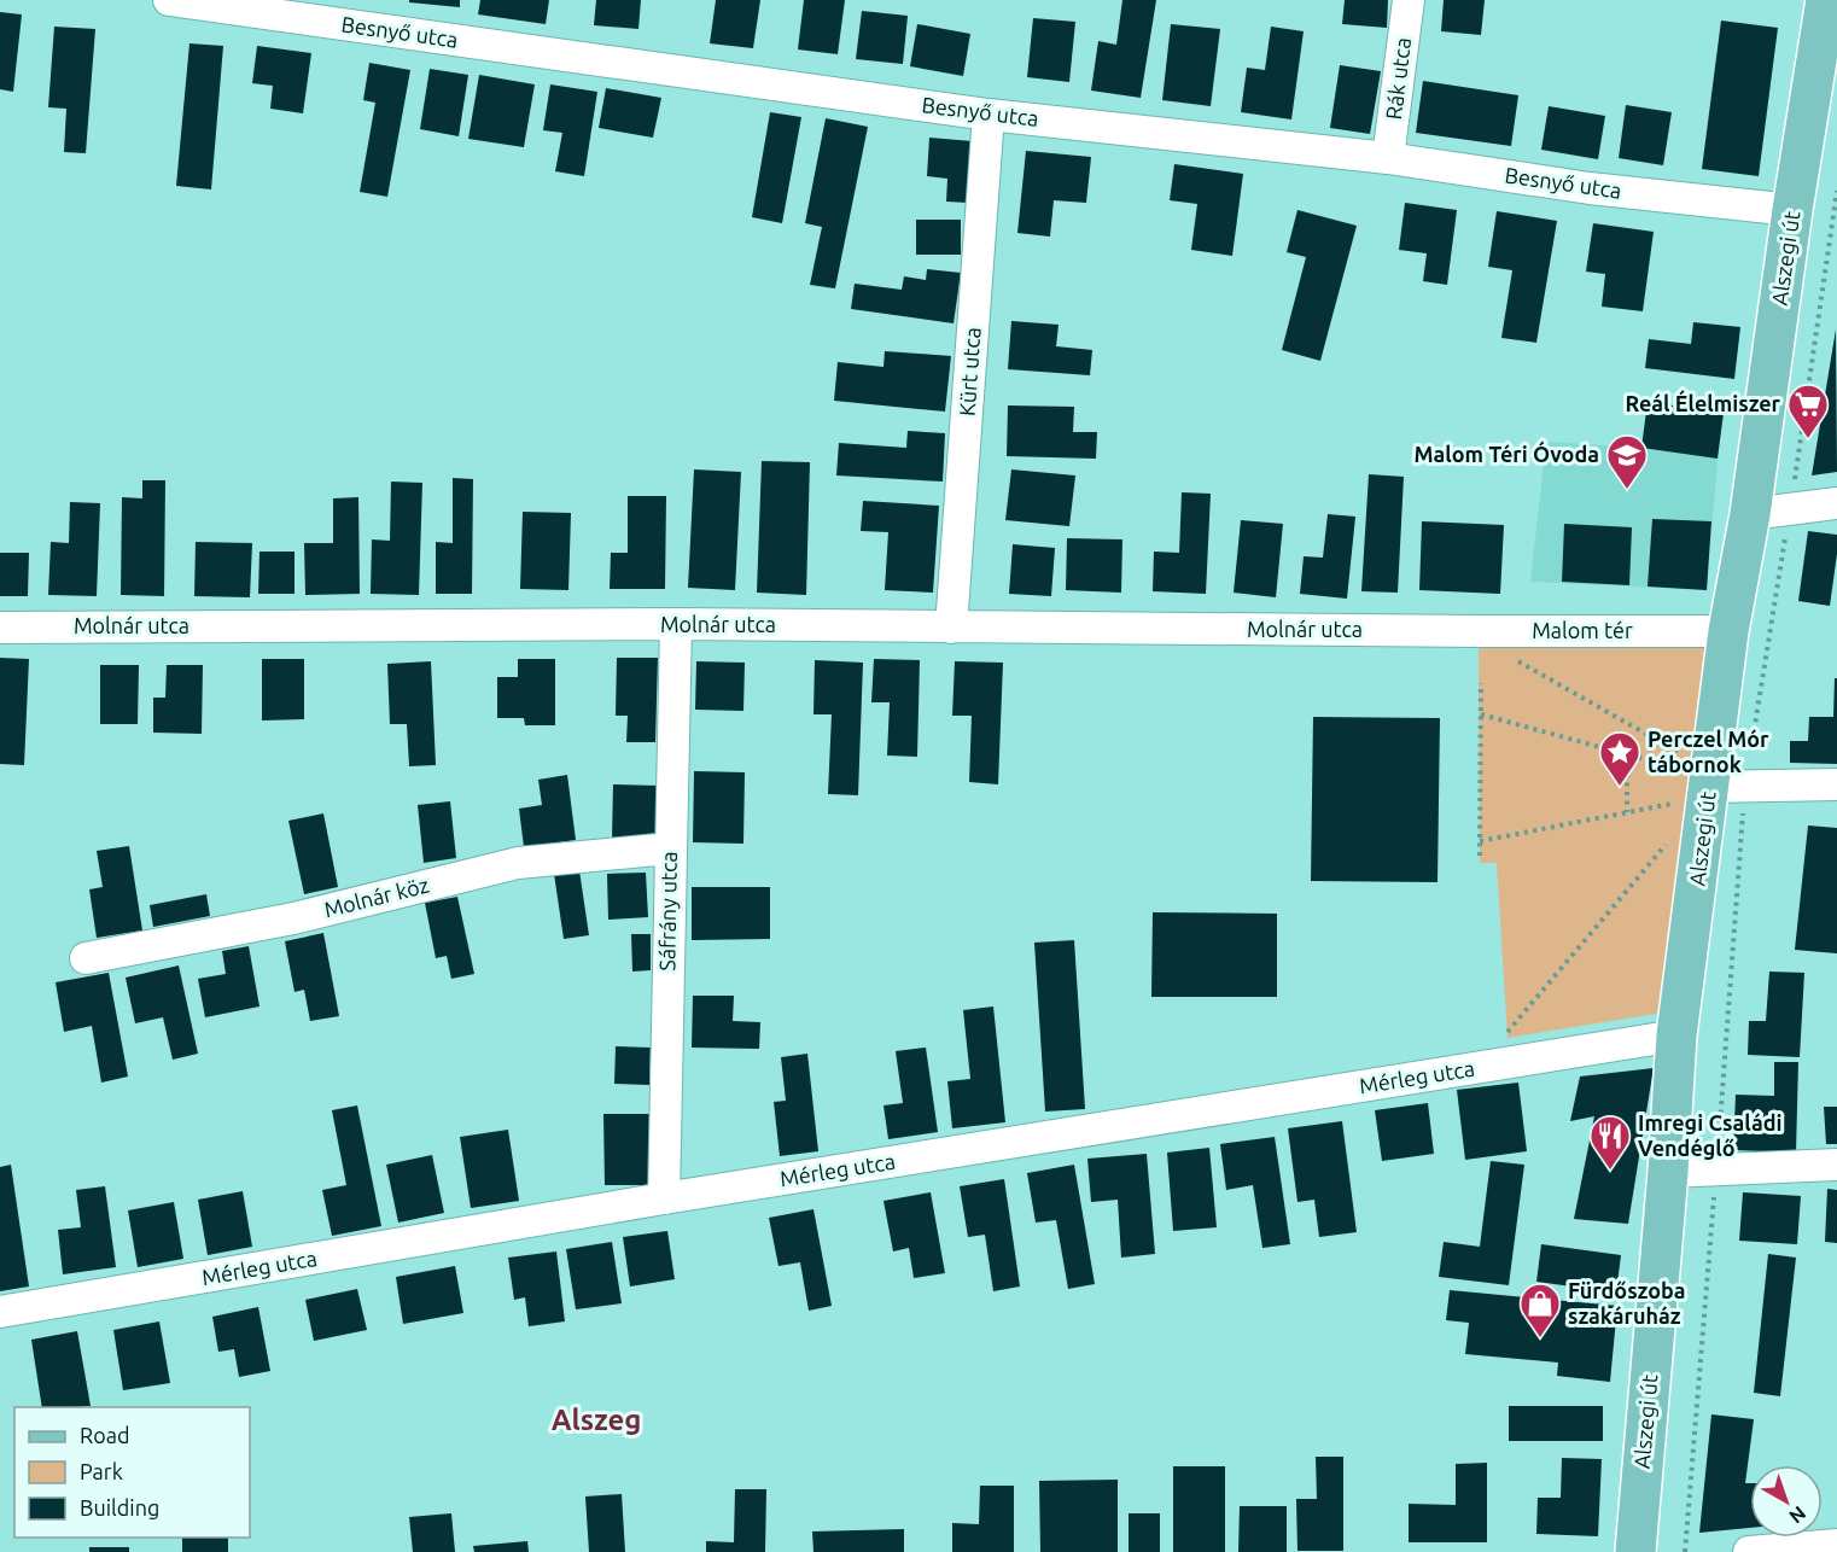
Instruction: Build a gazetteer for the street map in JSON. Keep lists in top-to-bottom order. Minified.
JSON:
{"streets":{"main road":["Alszegi út"],"street":["Besnyő utca","Rák utca","Kürt utca","Molnár utca","Malom tér","Molnár köz","Sáfrány utca","Mérleg utca"]},"crossings":[["Besnyő utca","Rák utca"],["Besnyő utca","Alszegi út"],["Besnyő utca","Kürt utca"],["Alszegi út","Malom tér"],["Alszegi út","Mérleg utca"],["Kürt utca","Molnár utca"],["Molnár utca","Malom tér"],["Molnár utca","Sáfrány utca"],["Molnár köz","Sáfrány utca"],["Sáfrány utca","Mérleg utca"]],"districts":["Alszeg"],"places":{"supermarket":["Reál Élelmiszer"],"school or university":["Malom Téri Óvoda"],"place":["Perczel Mór tábornok"],"restaurant":["Imregi Családi Vendéglő"],"shop":["Fürdőszoba szakáruház"]},"legend":["Road","Park","Building"],"north":"bottom right"}
